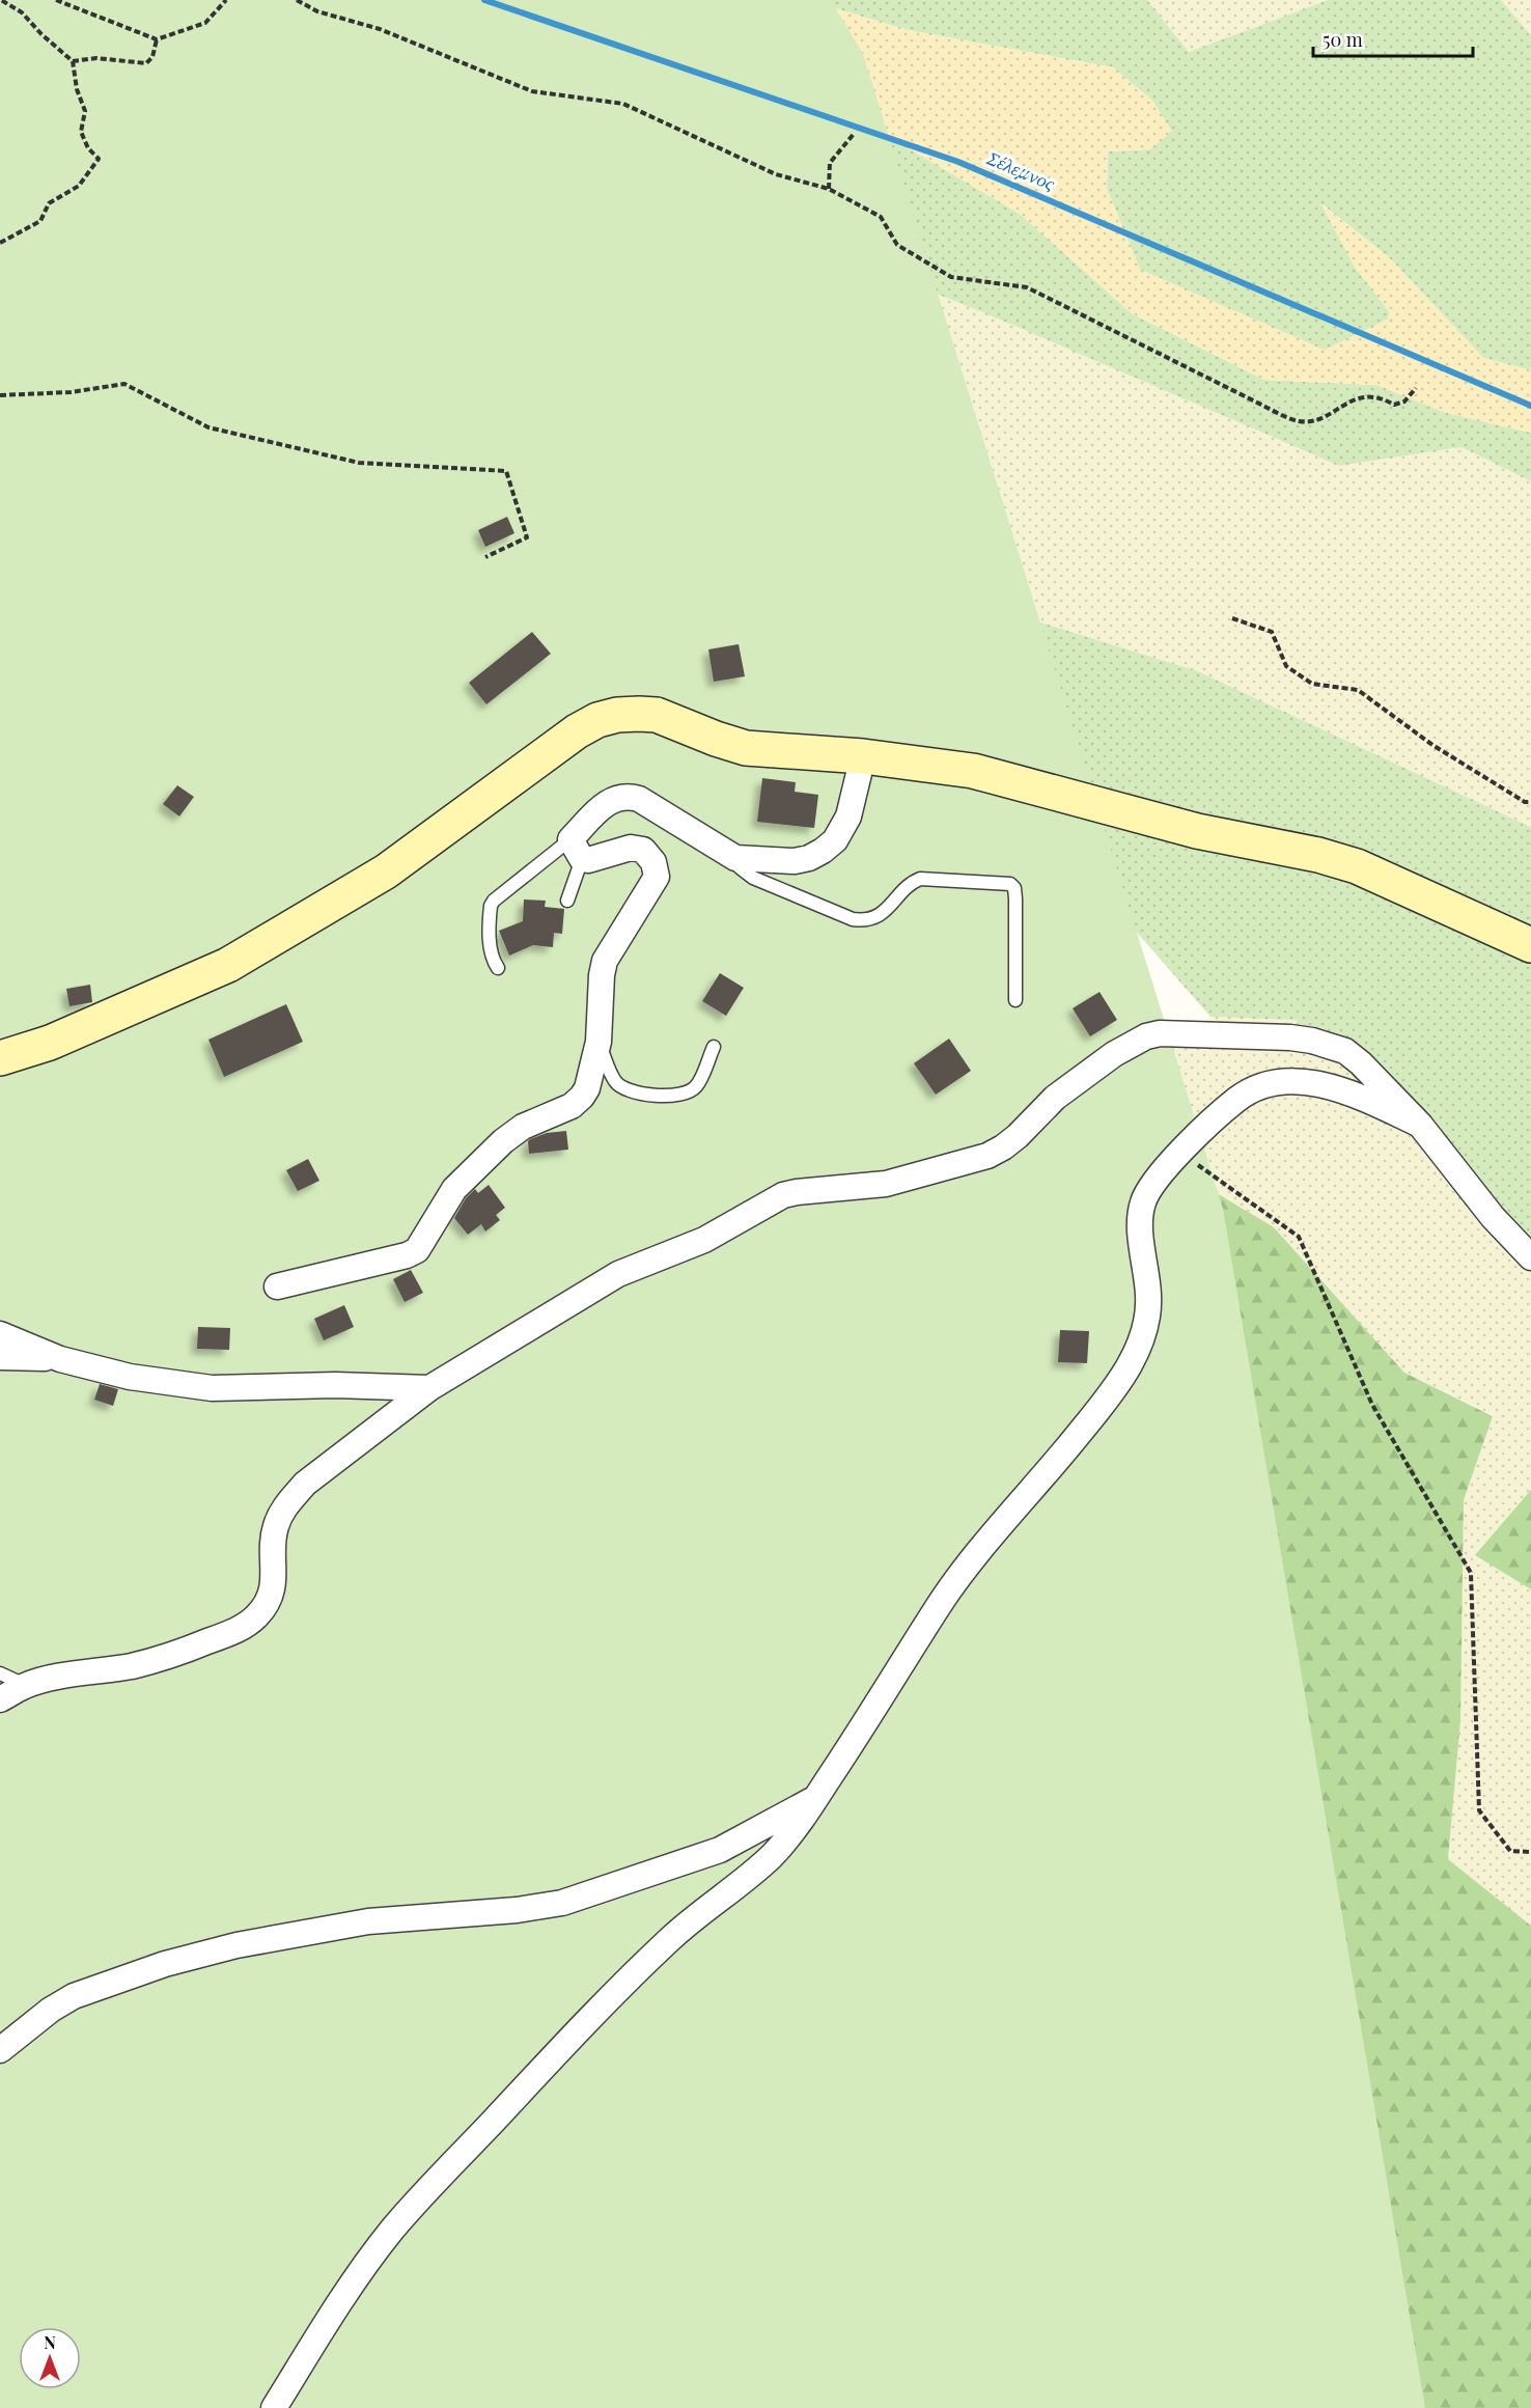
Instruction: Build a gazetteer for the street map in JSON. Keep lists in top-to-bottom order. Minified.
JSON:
{"water":["Σέλεμνος"],"scale_bar":"50 m","north":"top"}
